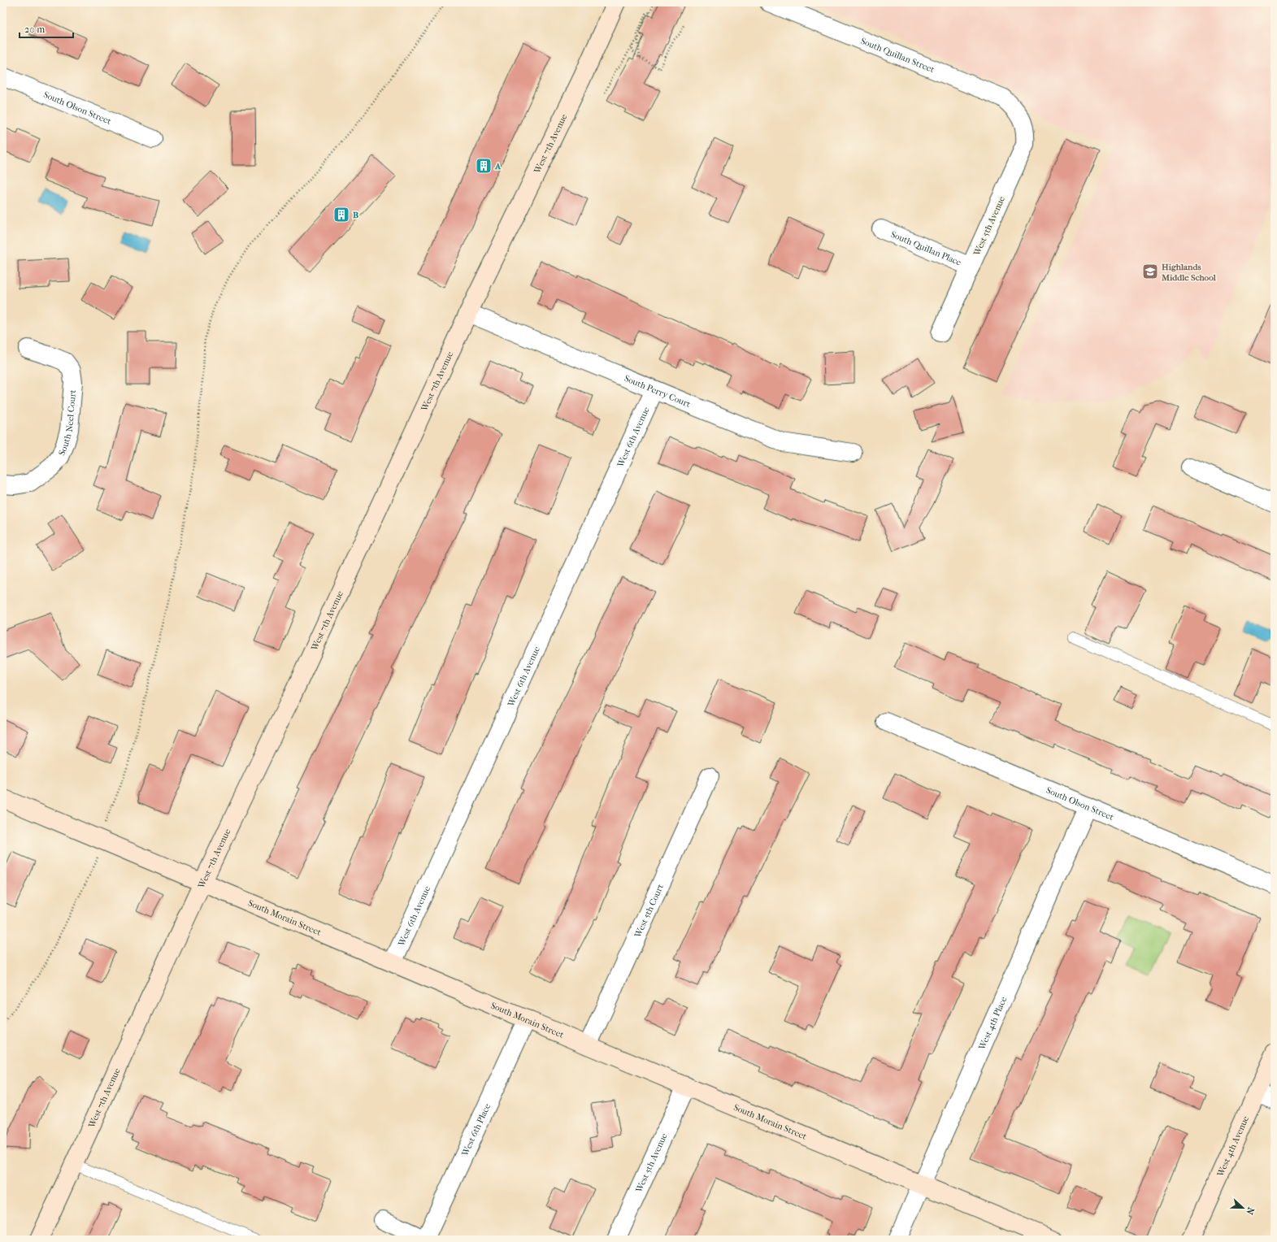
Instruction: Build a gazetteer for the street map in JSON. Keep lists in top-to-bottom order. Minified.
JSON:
{"streets":{"street":["South Quillan Street","South Olson Street","West 7th Avenue","West 5th Avenue","South Quillan Place","South Perry Court","South Neel Court","West 6th Avenue","West 5th Court","South Morain Street","West 4th Place","West 6th Place","West 4th Avenue"]},"crossings":[["South Quillan Street","West 5th Avenue"],["South Olson Street","West 4th Place"],["West 7th Avenue","South Perry Court"],["West 7th Avenue","South Morain Street"],["West 5th Avenue","South Quillan Place"],["West 5th Avenue","South Morain Street"],["South Perry Court","West 6th Avenue"],["West 6th Avenue","South Morain Street"],["West 5th Court","South Morain Street"],["South Morain Street","West 4th Place"],["South Morain Street","West 6th Place"]],"places":{"building":["A","B"],"school or university":["Highlands Middle School"]},"scale_bar":"20 m","north":"right"}
